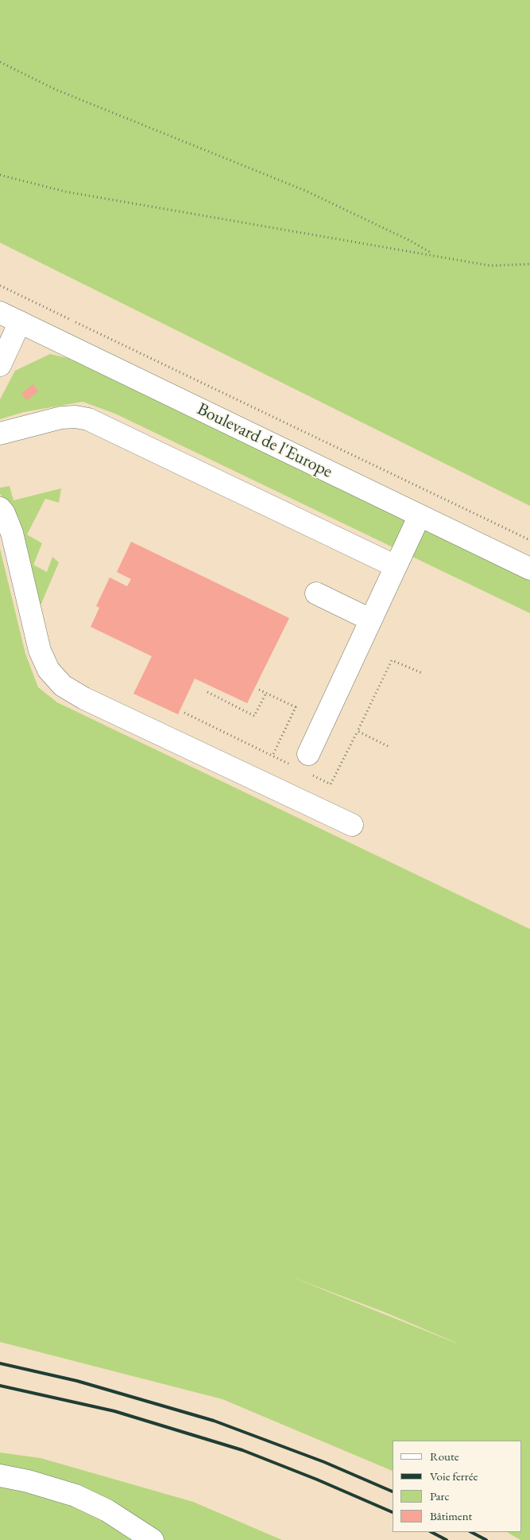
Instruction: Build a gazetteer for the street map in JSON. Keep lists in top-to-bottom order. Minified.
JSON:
{"streets":{"main road":["Boulevard de l'Europe"]},"legend":["Route","Voie ferrée","Parc","Bâtiment"]}
